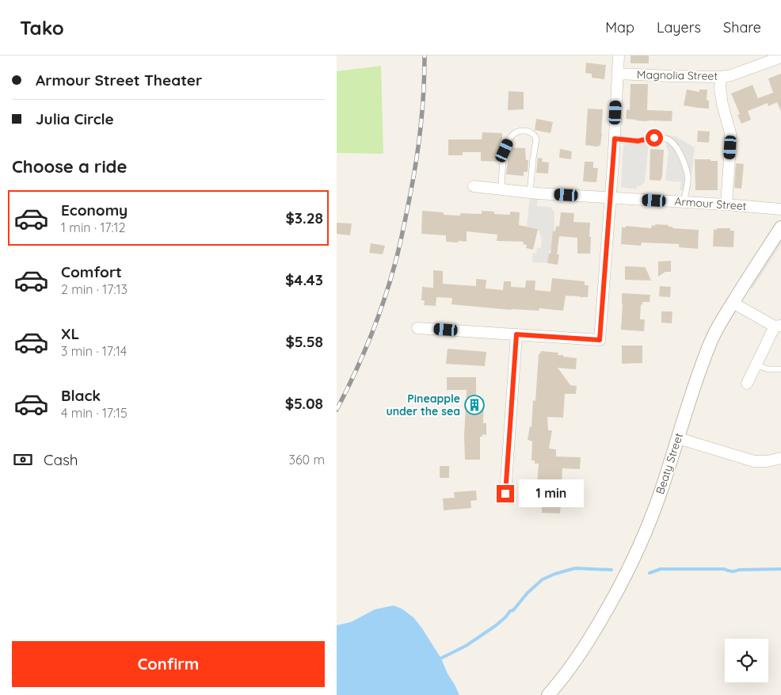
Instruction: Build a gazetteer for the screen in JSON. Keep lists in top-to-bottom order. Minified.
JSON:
{"streets":{"street":["Magnolia Street","Armour Street","Beaty Street"]},"places":{"building":["Pineapple under the sea"]},"page":{"header":"Tako","nav":["Map","Layers","Share"],"banner":["Armour Street Theater","Julia Circle"],"heading":"Choose a ride","list":[{"name":"Economy","note":"1 min · 17:12","value":"$3.28"},{"name":"Comfort","note":"2 min · 17:13","value":"$4.43"},{"name":"XL","note":"3 min · 17:14","value":"$5.58"},{"name":"Black","note":"4 min · 17:15","value":"$5.08"}],"pay":["Cash","360 m"],"bubble":"1 min","buttons":"Confirm"}}
